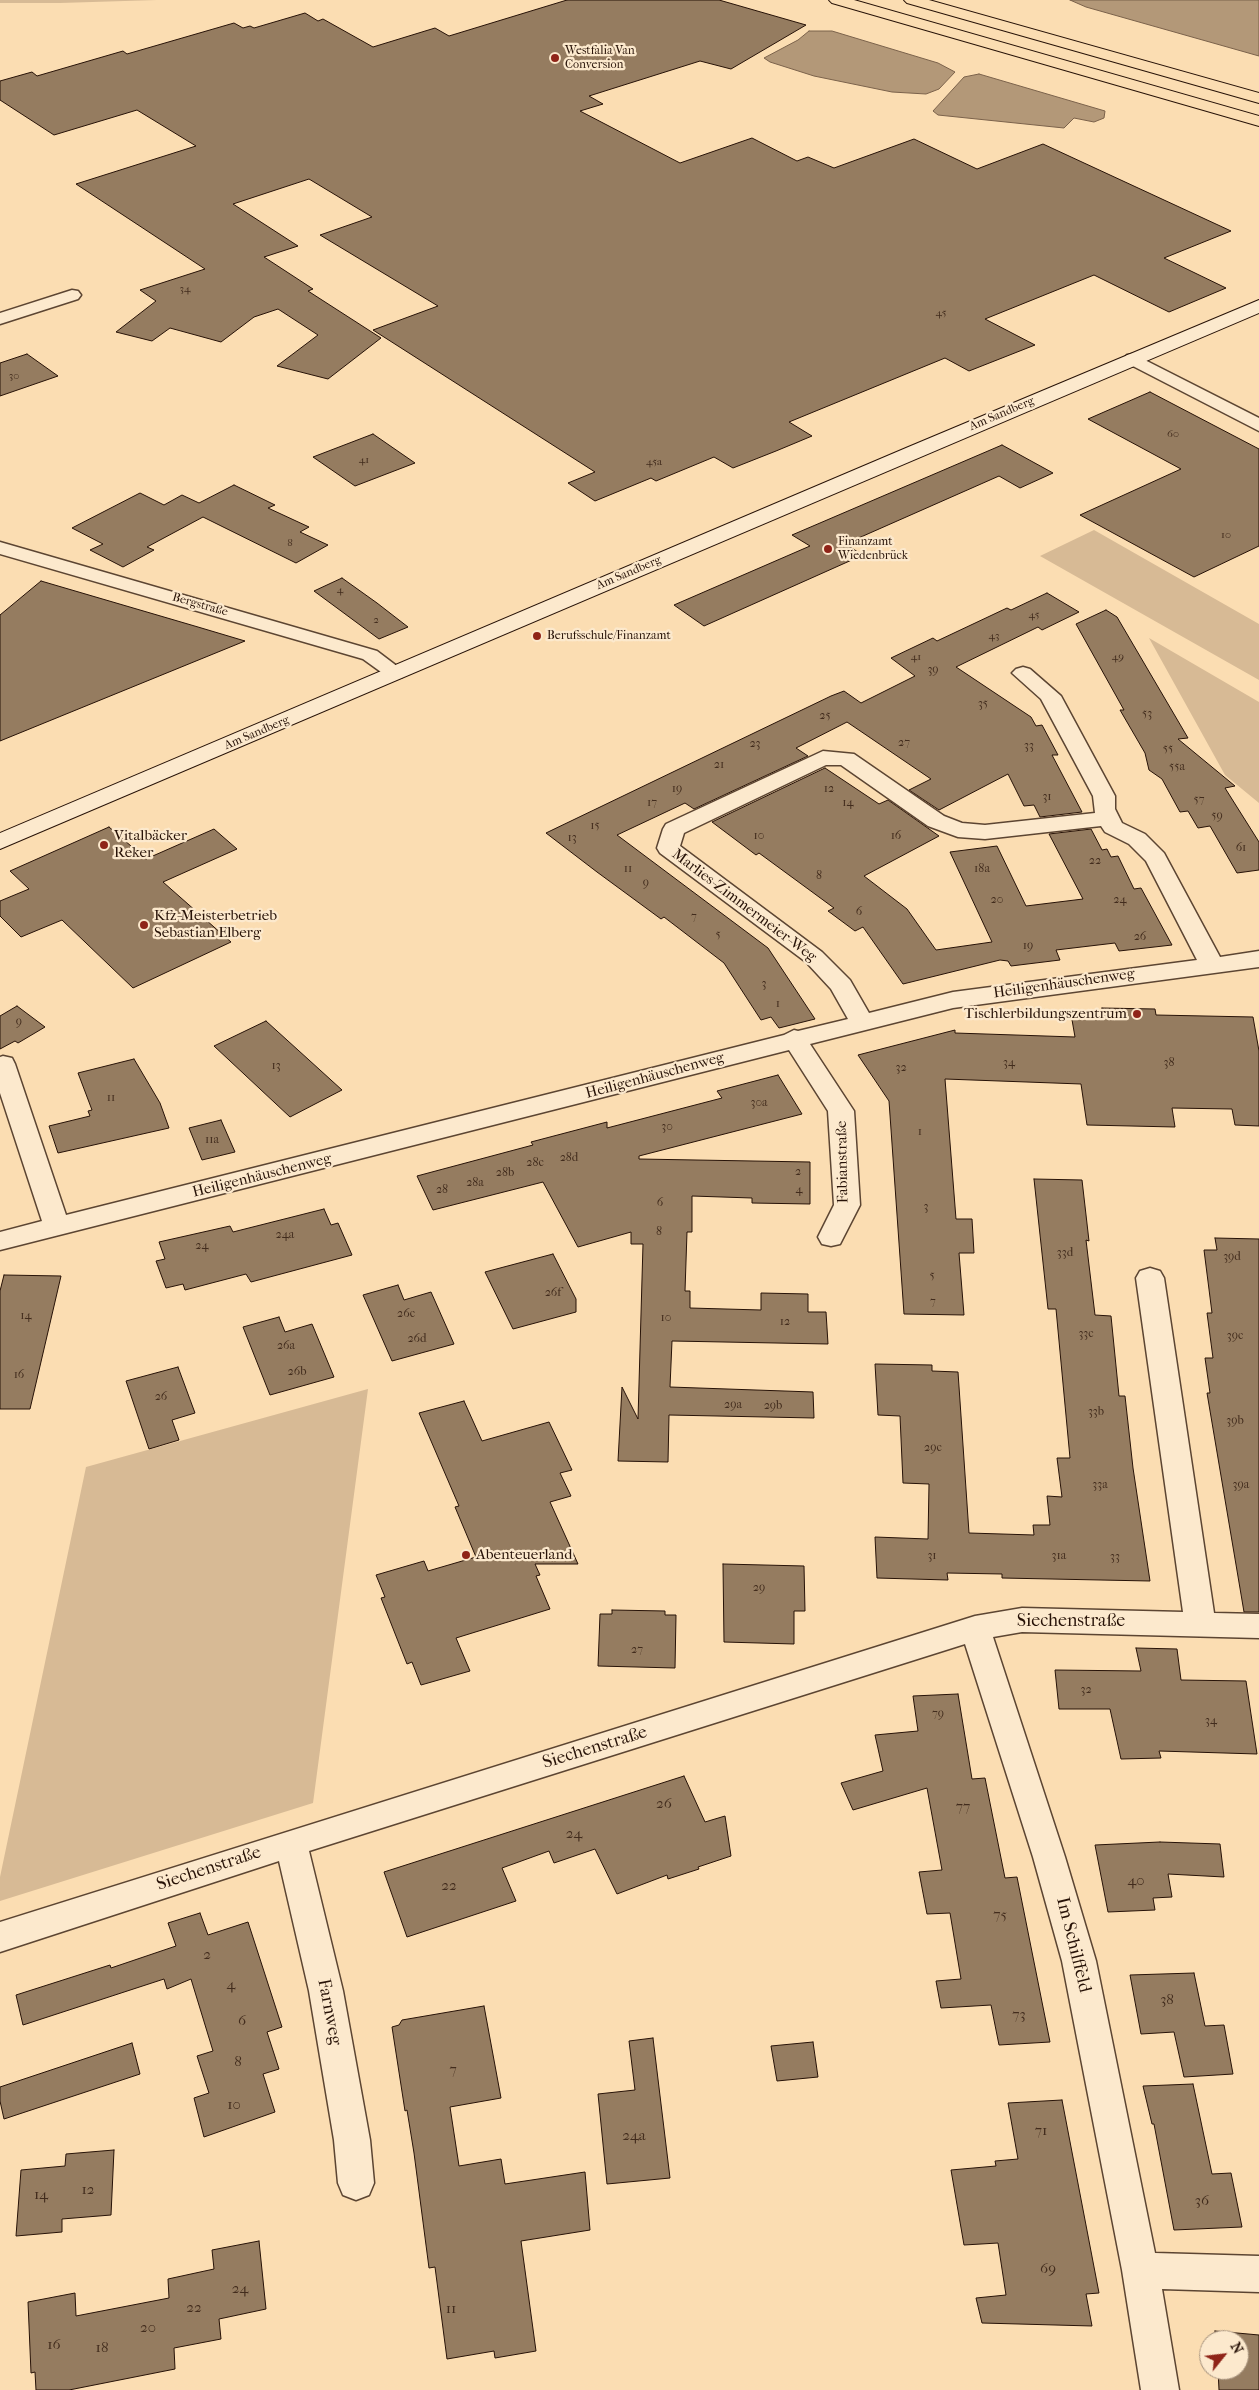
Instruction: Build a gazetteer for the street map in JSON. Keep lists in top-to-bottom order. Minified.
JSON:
{"streets":{"main road":["Am Sandberg"],"street":["Bergstraße","Marlies-Zimmermeier-Weg","Heiligenhäuschenweg","Fabianstraße","Siechenstraße","Im Schilffeld","Farnweg"]},"crossings":[["Am Sandberg","Bergstraße"],["Marlies-Zimmermeier-Weg","Heiligenhäuschenweg"],["Heiligenhäuschenweg","Fabianstraße"],["Siechenstraße","Im Schilffeld"],["Siechenstraße","Farnweg"]],"places":["Westfalia Van Conversion","Finanzamt Wiedenbrück","Berufsschule/Finanzamt","Vitalbäcker Reker","Kfz-Meisterbetrieb Sebastian Elberg","Tischlerbildungszentrum","Abenteuerland"],"house_numbers":["34","45","30","60","41","45a","10","8","4","45","2","43","41","49","39","35","53","25","27","23","33","55","21","55a","19","12","31","57","17","14","59","15","10","16","13","61","22","11","18a","8","9","20","24","6","7","5","26","19","3","1","9","34","38","13","32","11","30a","30","1","11a","28d","28c","2","28b","28a","28","4","6","3","8","24a","24","33d","39d","5","26f","7","26c","14","10","12","33c","39c","26d","26a","26b","16","26","29a","29b","33b","39b","29c","33a","39a","31","31a","33","29","27","32","79","34","26","77","24","40","22","75","2","4","38","73","6","8","7","10","71","24a","12","14","36","69","24","22","11","20","16","18"],"north":"top right"}
